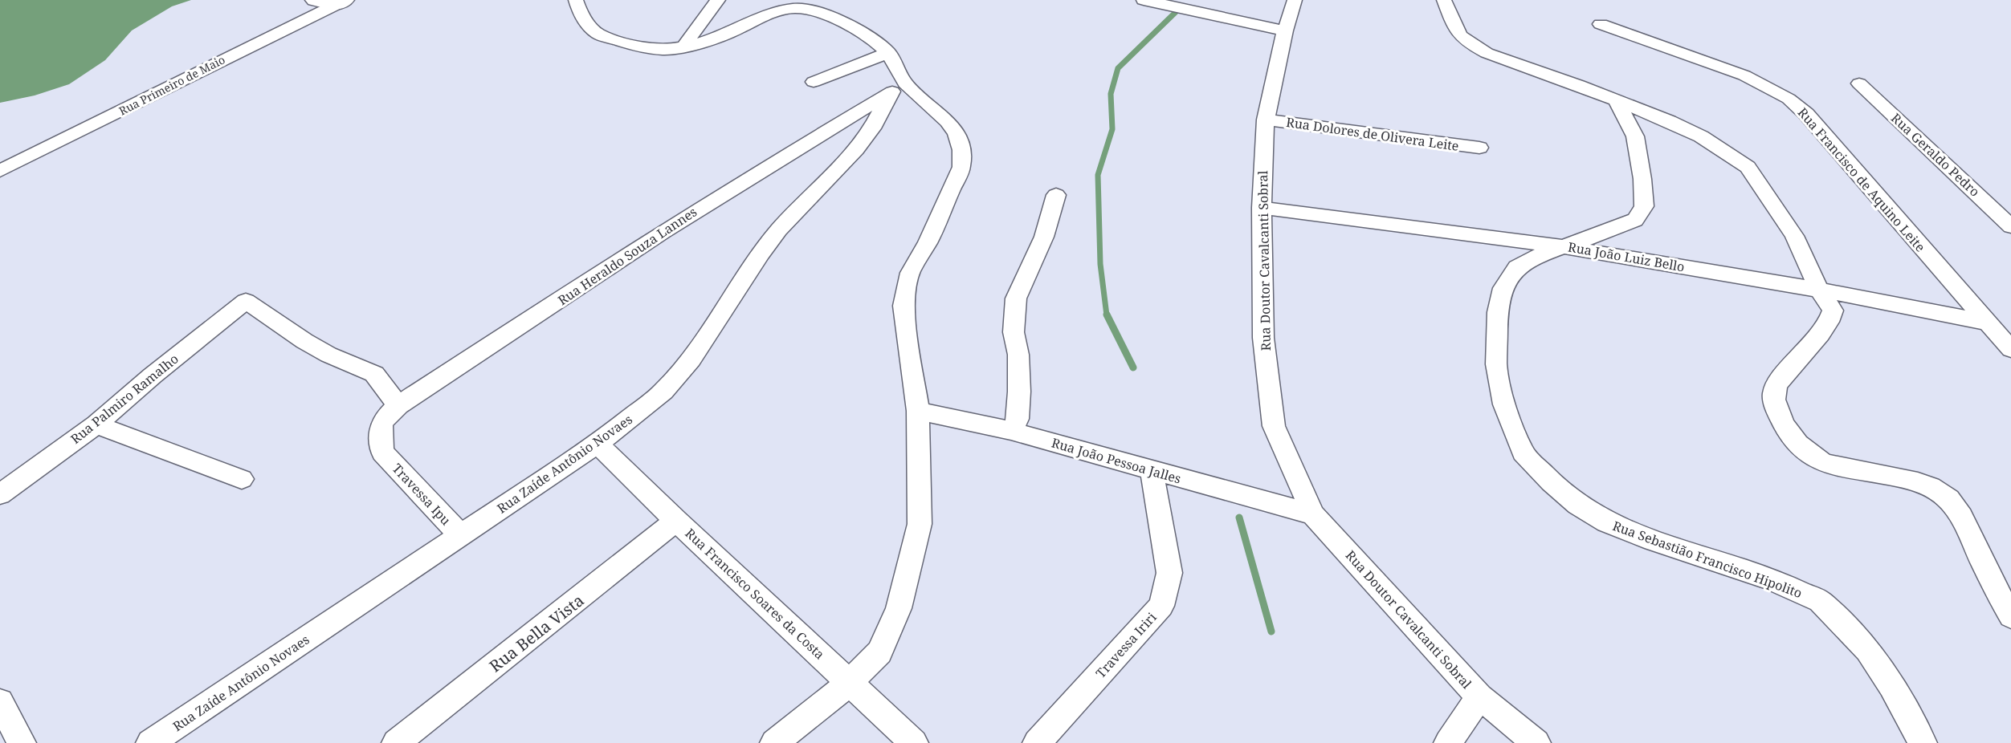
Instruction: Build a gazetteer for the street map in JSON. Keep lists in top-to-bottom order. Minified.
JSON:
{"streets":{"street":["Rua Primeiro de Maio","Rua Dolores de Olivera Leite","Rua Geraldo Pedro","Rua Francisco de Aquino Leite","Rua Heraldo Souza Lannes","Rua João Luiz Bello","Rua Doutor Cavalcanti Sobral","Rua Palmiro Ramalho","Rua João Pessoa Jalles","Rua Zaíde Antônio Novaes","Travessa Ipu","Rua Sebastião Francisco Hipolito","Rua Francisco Soares da Costa","Rua Bella Vista","Travessa Iriri"]},"crossings":[["Rua Dolores de Olivera Leite","Rua Doutor Cavalcanti Sobral"],["Rua Francisco de Aquino Leite","Rua João Luiz Bello"],["Rua Heraldo Souza Lannes","Rua Palmiro Ramalho"],["Rua Heraldo Souza Lannes","Rua Zaíde Antônio Novaes"],["Rua Heraldo Souza Lannes","Travessa Ipu"],["Rua João Luiz Bello","Rua Doutor Cavalcanti Sobral"],["Rua João Luiz Bello","Rua Sebastião Francisco Hipolito"],["Rua Doutor Cavalcanti Sobral","Rua João Pessoa Jalles"],["Rua João Pessoa Jalles","Travessa Iriri"],["Rua Zaíde Antônio Novaes","Travessa Ipu"],["Rua Zaíde Antônio Novaes","Rua Francisco Soares da Costa"],["Rua Francisco Soares da Costa","Rua Bella Vista"]]}
